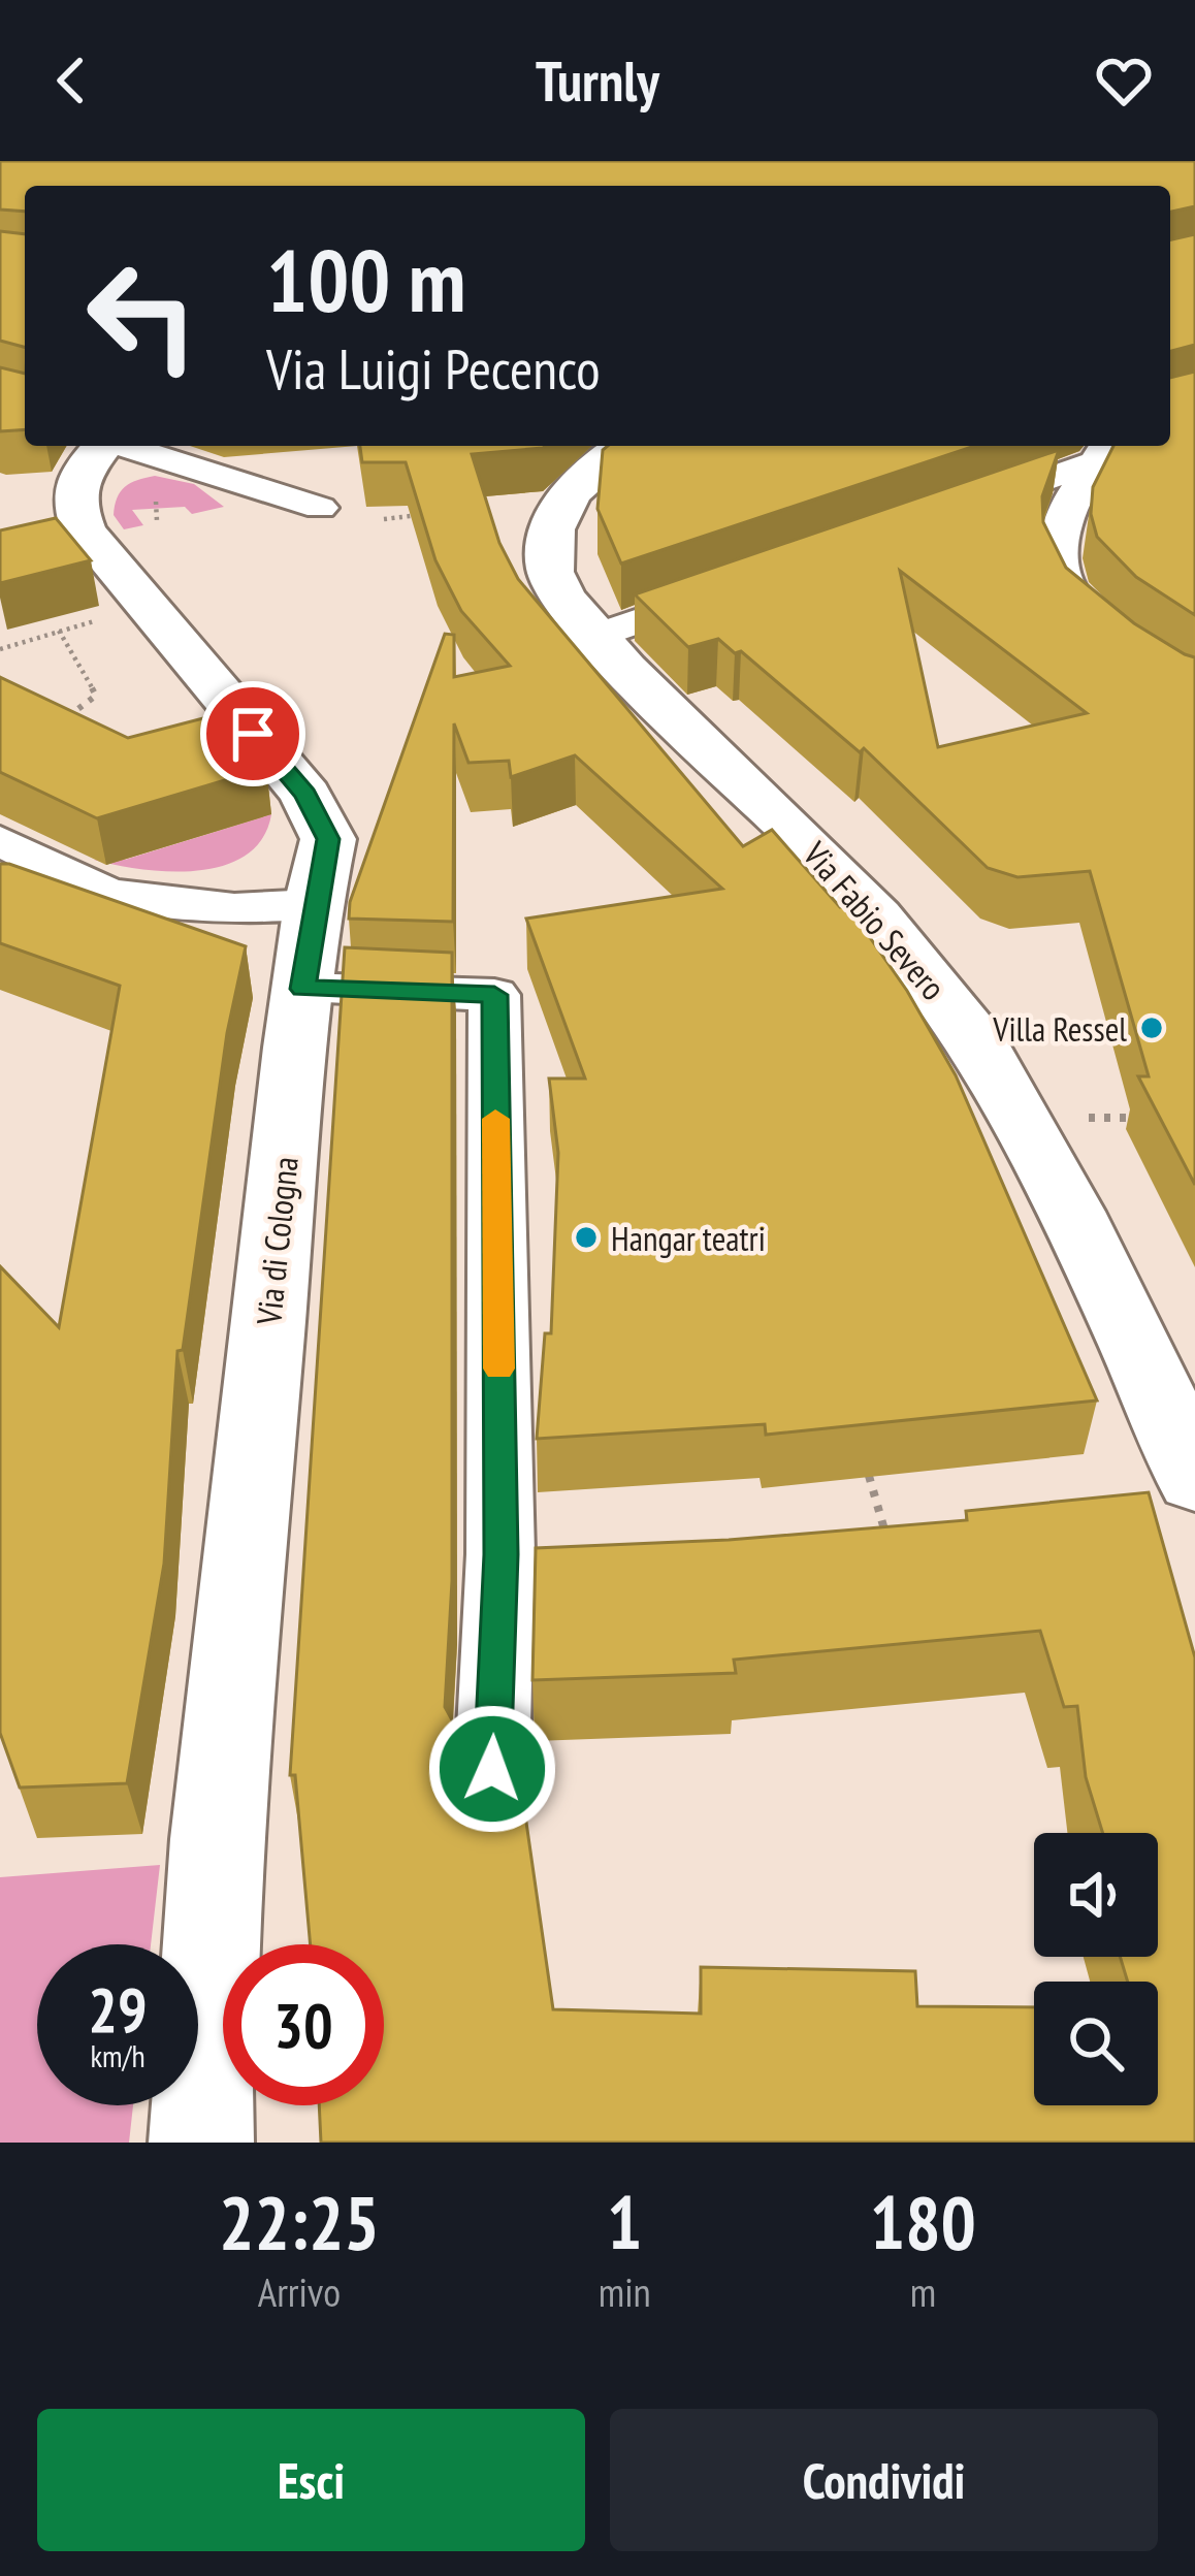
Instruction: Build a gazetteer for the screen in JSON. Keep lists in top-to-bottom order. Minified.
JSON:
{"streets":{"main road":["Via Fabio Severo","Via di Cologna"]},"places":["Villa Ressel","Hangar teatri"],"page":{"header":"Turnly","turn":["100 m","Via Luigi Pecenco"],"speed":"29 km/h","limit":"30","eta":["22:25","Arrivo","1","min","180","m"],"buttons":["Esci","Condividi"]}}
